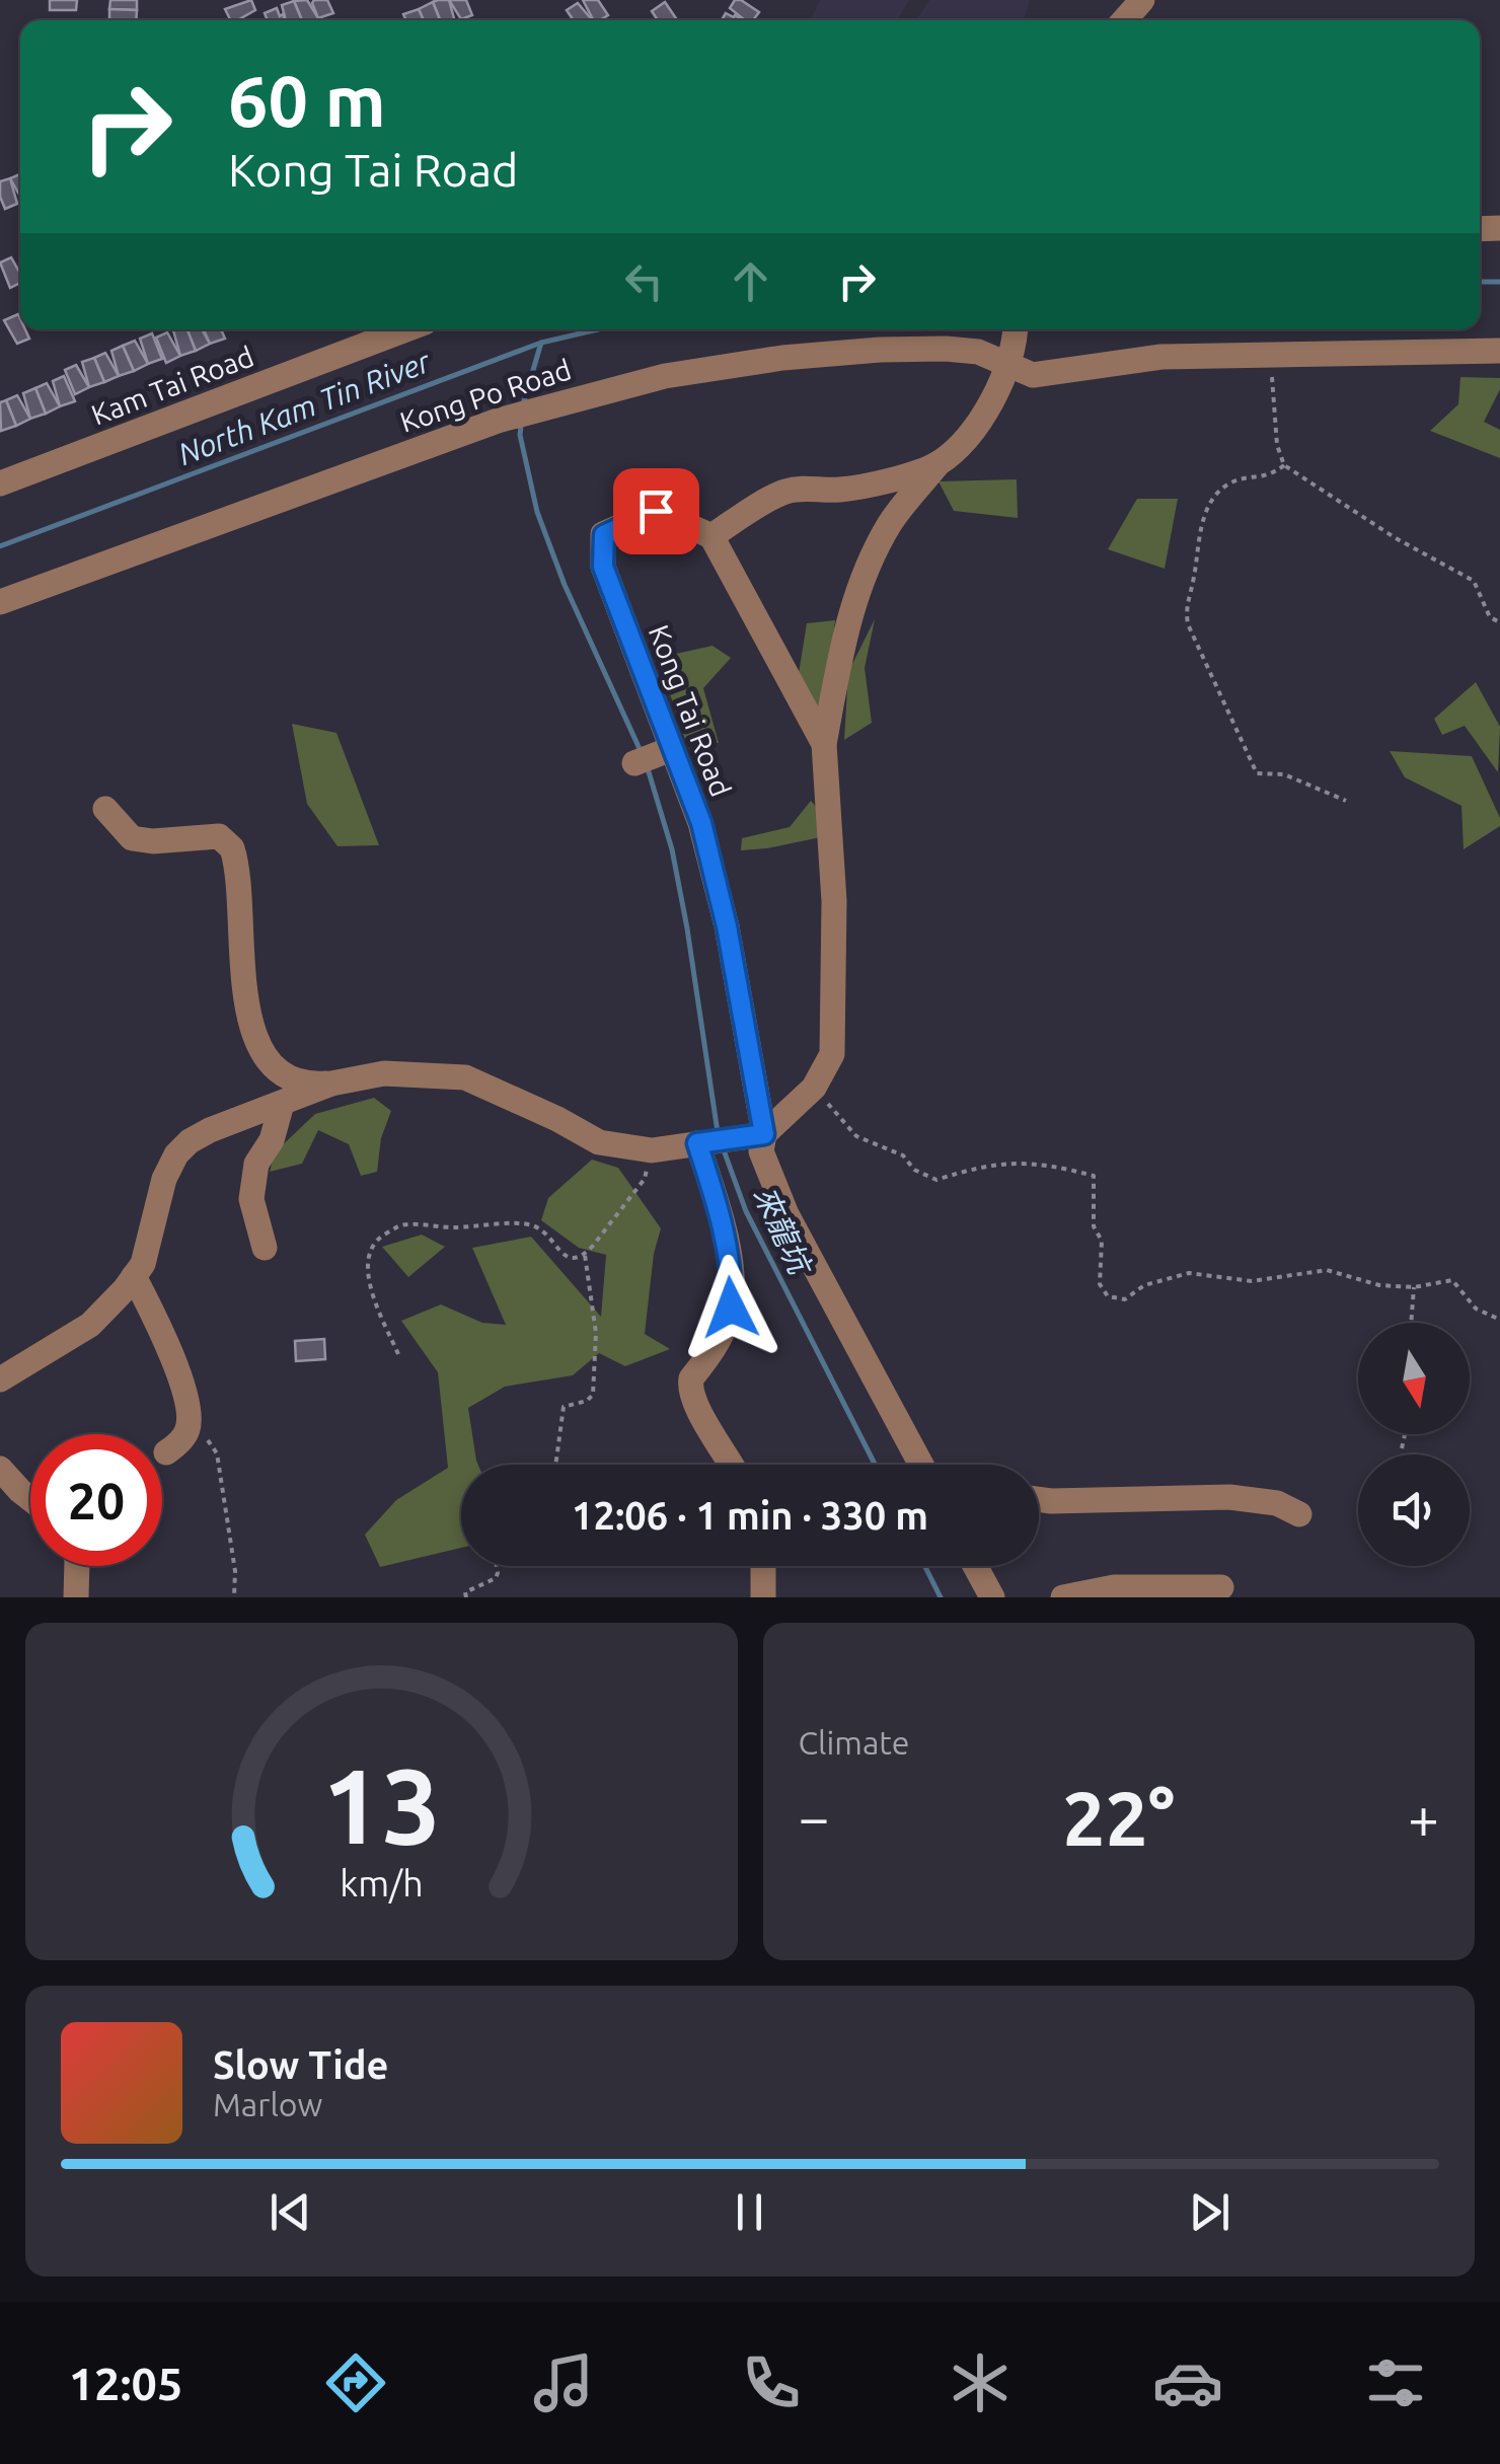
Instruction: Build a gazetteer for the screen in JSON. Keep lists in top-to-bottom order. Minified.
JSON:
{"streets":{"street":["Kam Tai Road","Kong Po Road","Kong Tai Road"]},"water":["North Kam Tin River","來龍坑"],"north":"bottom","page":{"turn":["60 m","Kong Tai Road"],"limit":"20","trip":"12:06 · 1 min · 330 m","tile":"Climate","heat":["−","22°","+"],"song":["Slow Tide","Marlow"],"tabs":"12:05","gauge":["13","km/h"]}}
